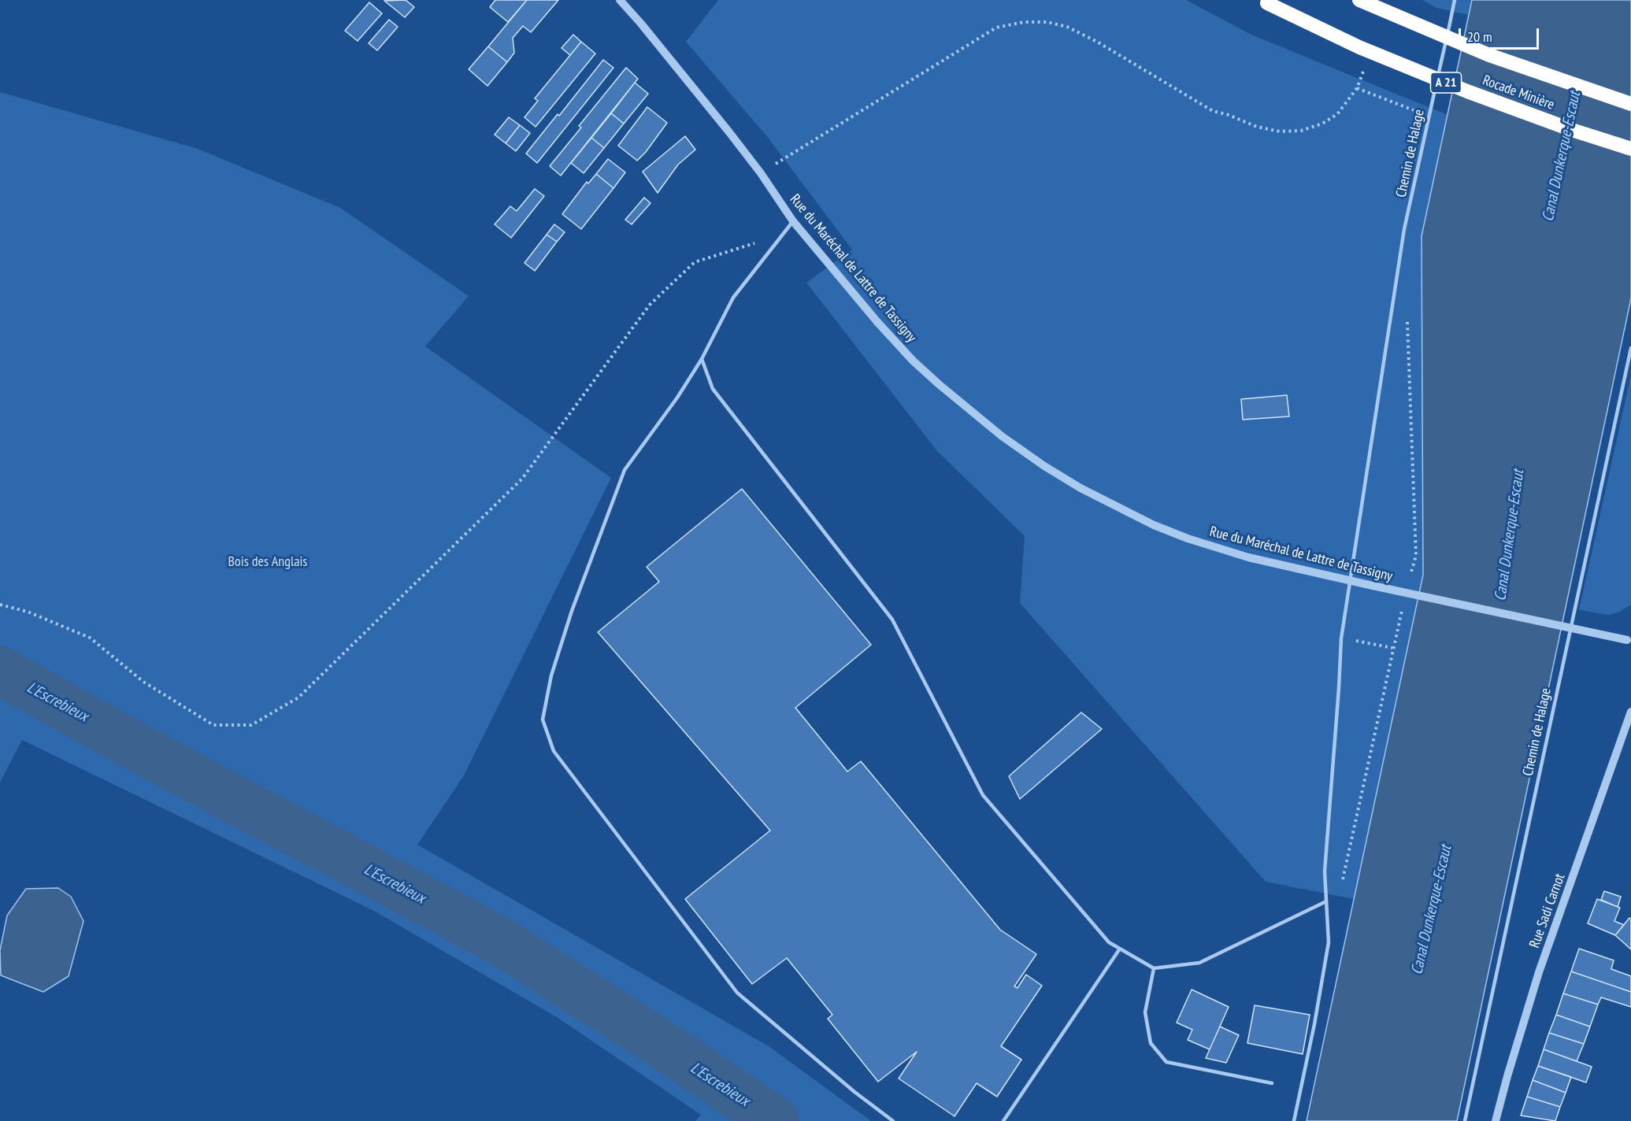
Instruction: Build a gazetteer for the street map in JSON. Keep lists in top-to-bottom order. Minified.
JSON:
{"streets":{"highway":["A 21","Rocade Minière"],"street":["Rue du Maréchal de Lattre de Tassigny","Rue Sadi Carnot"],"lane":["Chemin de Halage"]},"crossings":[["Chemin de Halage","Rue du Maréchal de Lattre de Tassigny"]],"water":["Canal Dunkerque-Escaut","L'Escrebieux"],"parks":["Bois des Anglais"],"scale_bar":"20 m"}
